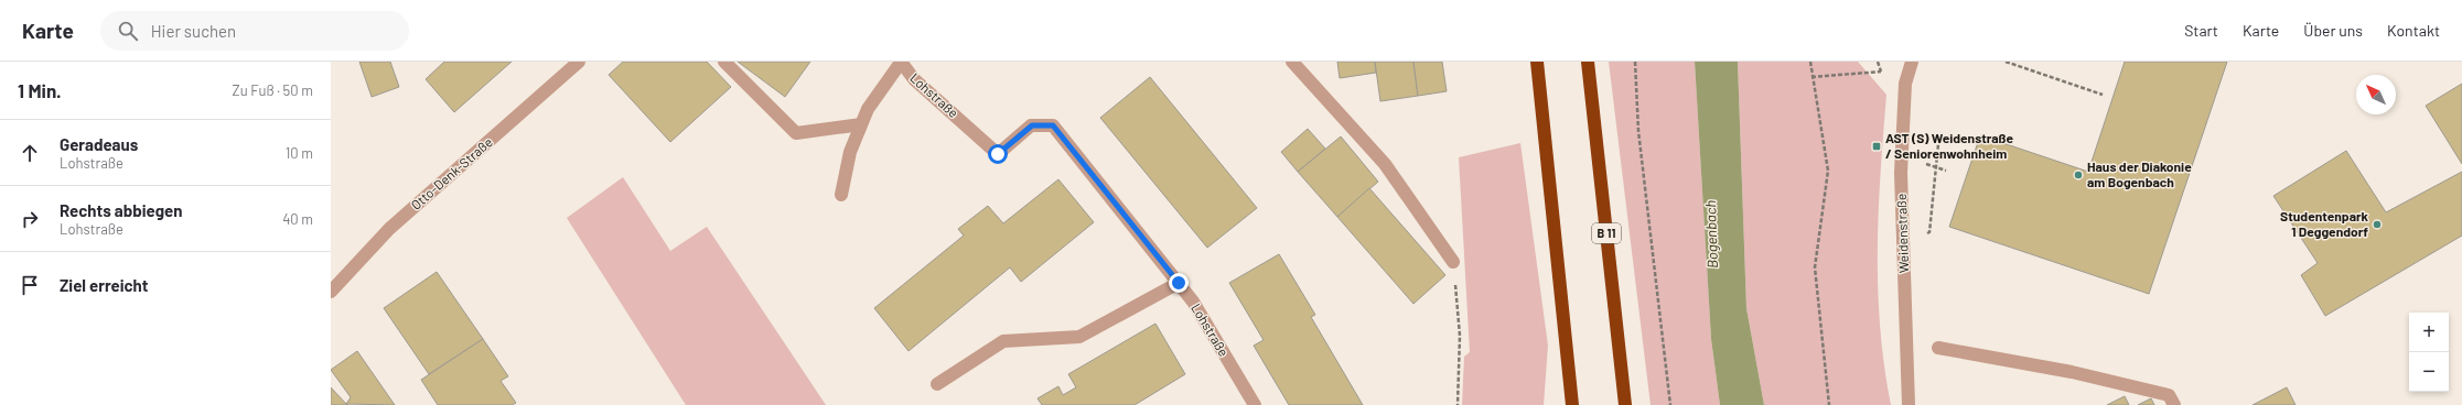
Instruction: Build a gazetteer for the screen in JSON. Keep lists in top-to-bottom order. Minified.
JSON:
{"streets":{"highway":["B 11"],"street":["Lohstraße","Otto-Denk-Straße","Weidenstraße"]},"water":["Bogenbach"],"places":{"transit":["AST (S) Weidenstraße / Seniorenwohnheim"],"other":["Haus der Diakonie am Bogenbach","Studentenpark 1 Deggendorf"]},"north":"top left","page":{"header":"Karte","search":"Hier suchen","nav":["Start","Karte","Über uns","Kontakt"],"heading":["1 Min.","Zu Fuß · 50 m"],"list":[["Geradeaus","Lohstraße","10 m"],["Rechts abbiegen","Lohstraße","40 m"],"Ziel erreicht"],"map_buttons":["+","−"]}}
